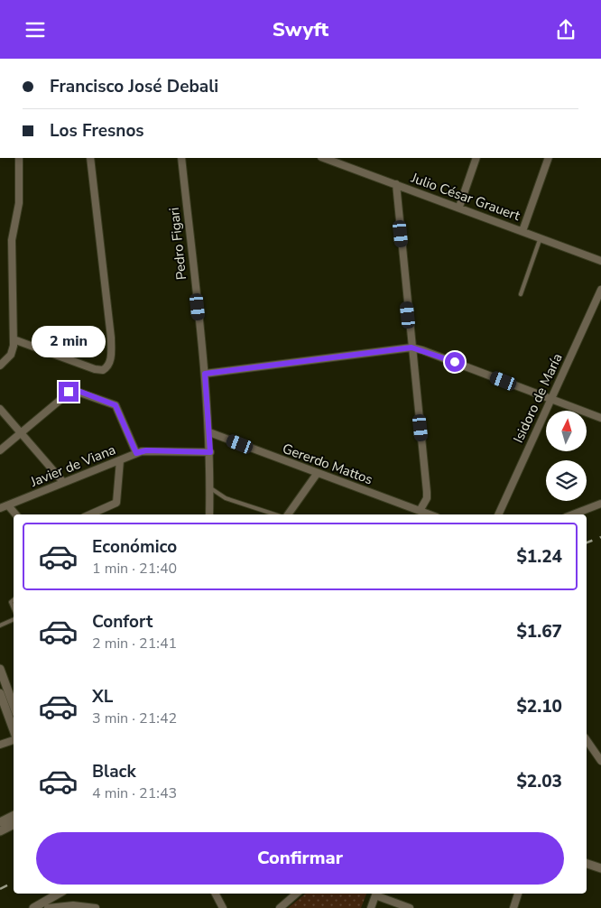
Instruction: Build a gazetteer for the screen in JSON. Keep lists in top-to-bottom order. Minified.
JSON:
{"streets":{"street":["Julio César Grauert","Pedro Figari","Isidoro de María","Gererdo Mattos","Javier de Viana"]},"crossings":[["Pedro Figari","Gererdo Mattos"],["Pedro Figari","Javier de Viana"]],"north":"top","page":{"header":"Swyft","banner":["Francisco José Debali","Los Fresnos"],"bubble":"2 min","list":[{"name":"Económico","note":"1 min · 21:40","value":"$1.24"},{"name":"Confort","note":"2 min · 21:41","value":"$1.67"},{"name":"XL","note":"3 min · 21:42","value":"$2.10"},{"name":"Black","note":"4 min · 21:43","value":"$2.03"}],"buttons":"Confirmar"}}
